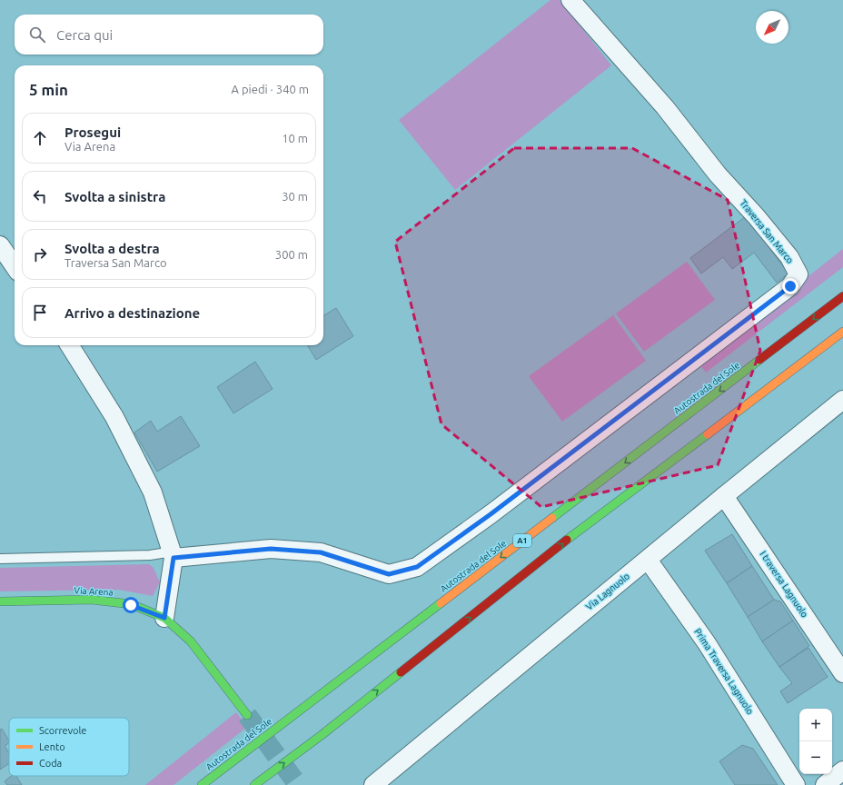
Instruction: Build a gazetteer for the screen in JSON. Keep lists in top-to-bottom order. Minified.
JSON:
{"streets":{"main road":["Autostrada del Sole","A1","Via Arena"],"street":["Traversa San Marco","I traversa Lagnuolo","Via Lagnuolo","Prima Traversa Lagnuolo"]},"crossings":[["I traversa Lagnuolo","Via Lagnuolo"],["Via Lagnuolo","Prima Traversa Lagnuolo"]],"legend":["Scorrevole","Lento","Coda"],"north":"bottom left","page":{"search":"Cerca qui","heading":["5 min","A piedi · 340 m"],"list":[["Prosegui","Via Arena","10 m"],["Svolta a sinistra","30 m"],["Svolta a destra","Traversa San Marco","300 m"],"Arrivo a destinazione"],"map_buttons":["+","−"]}}
